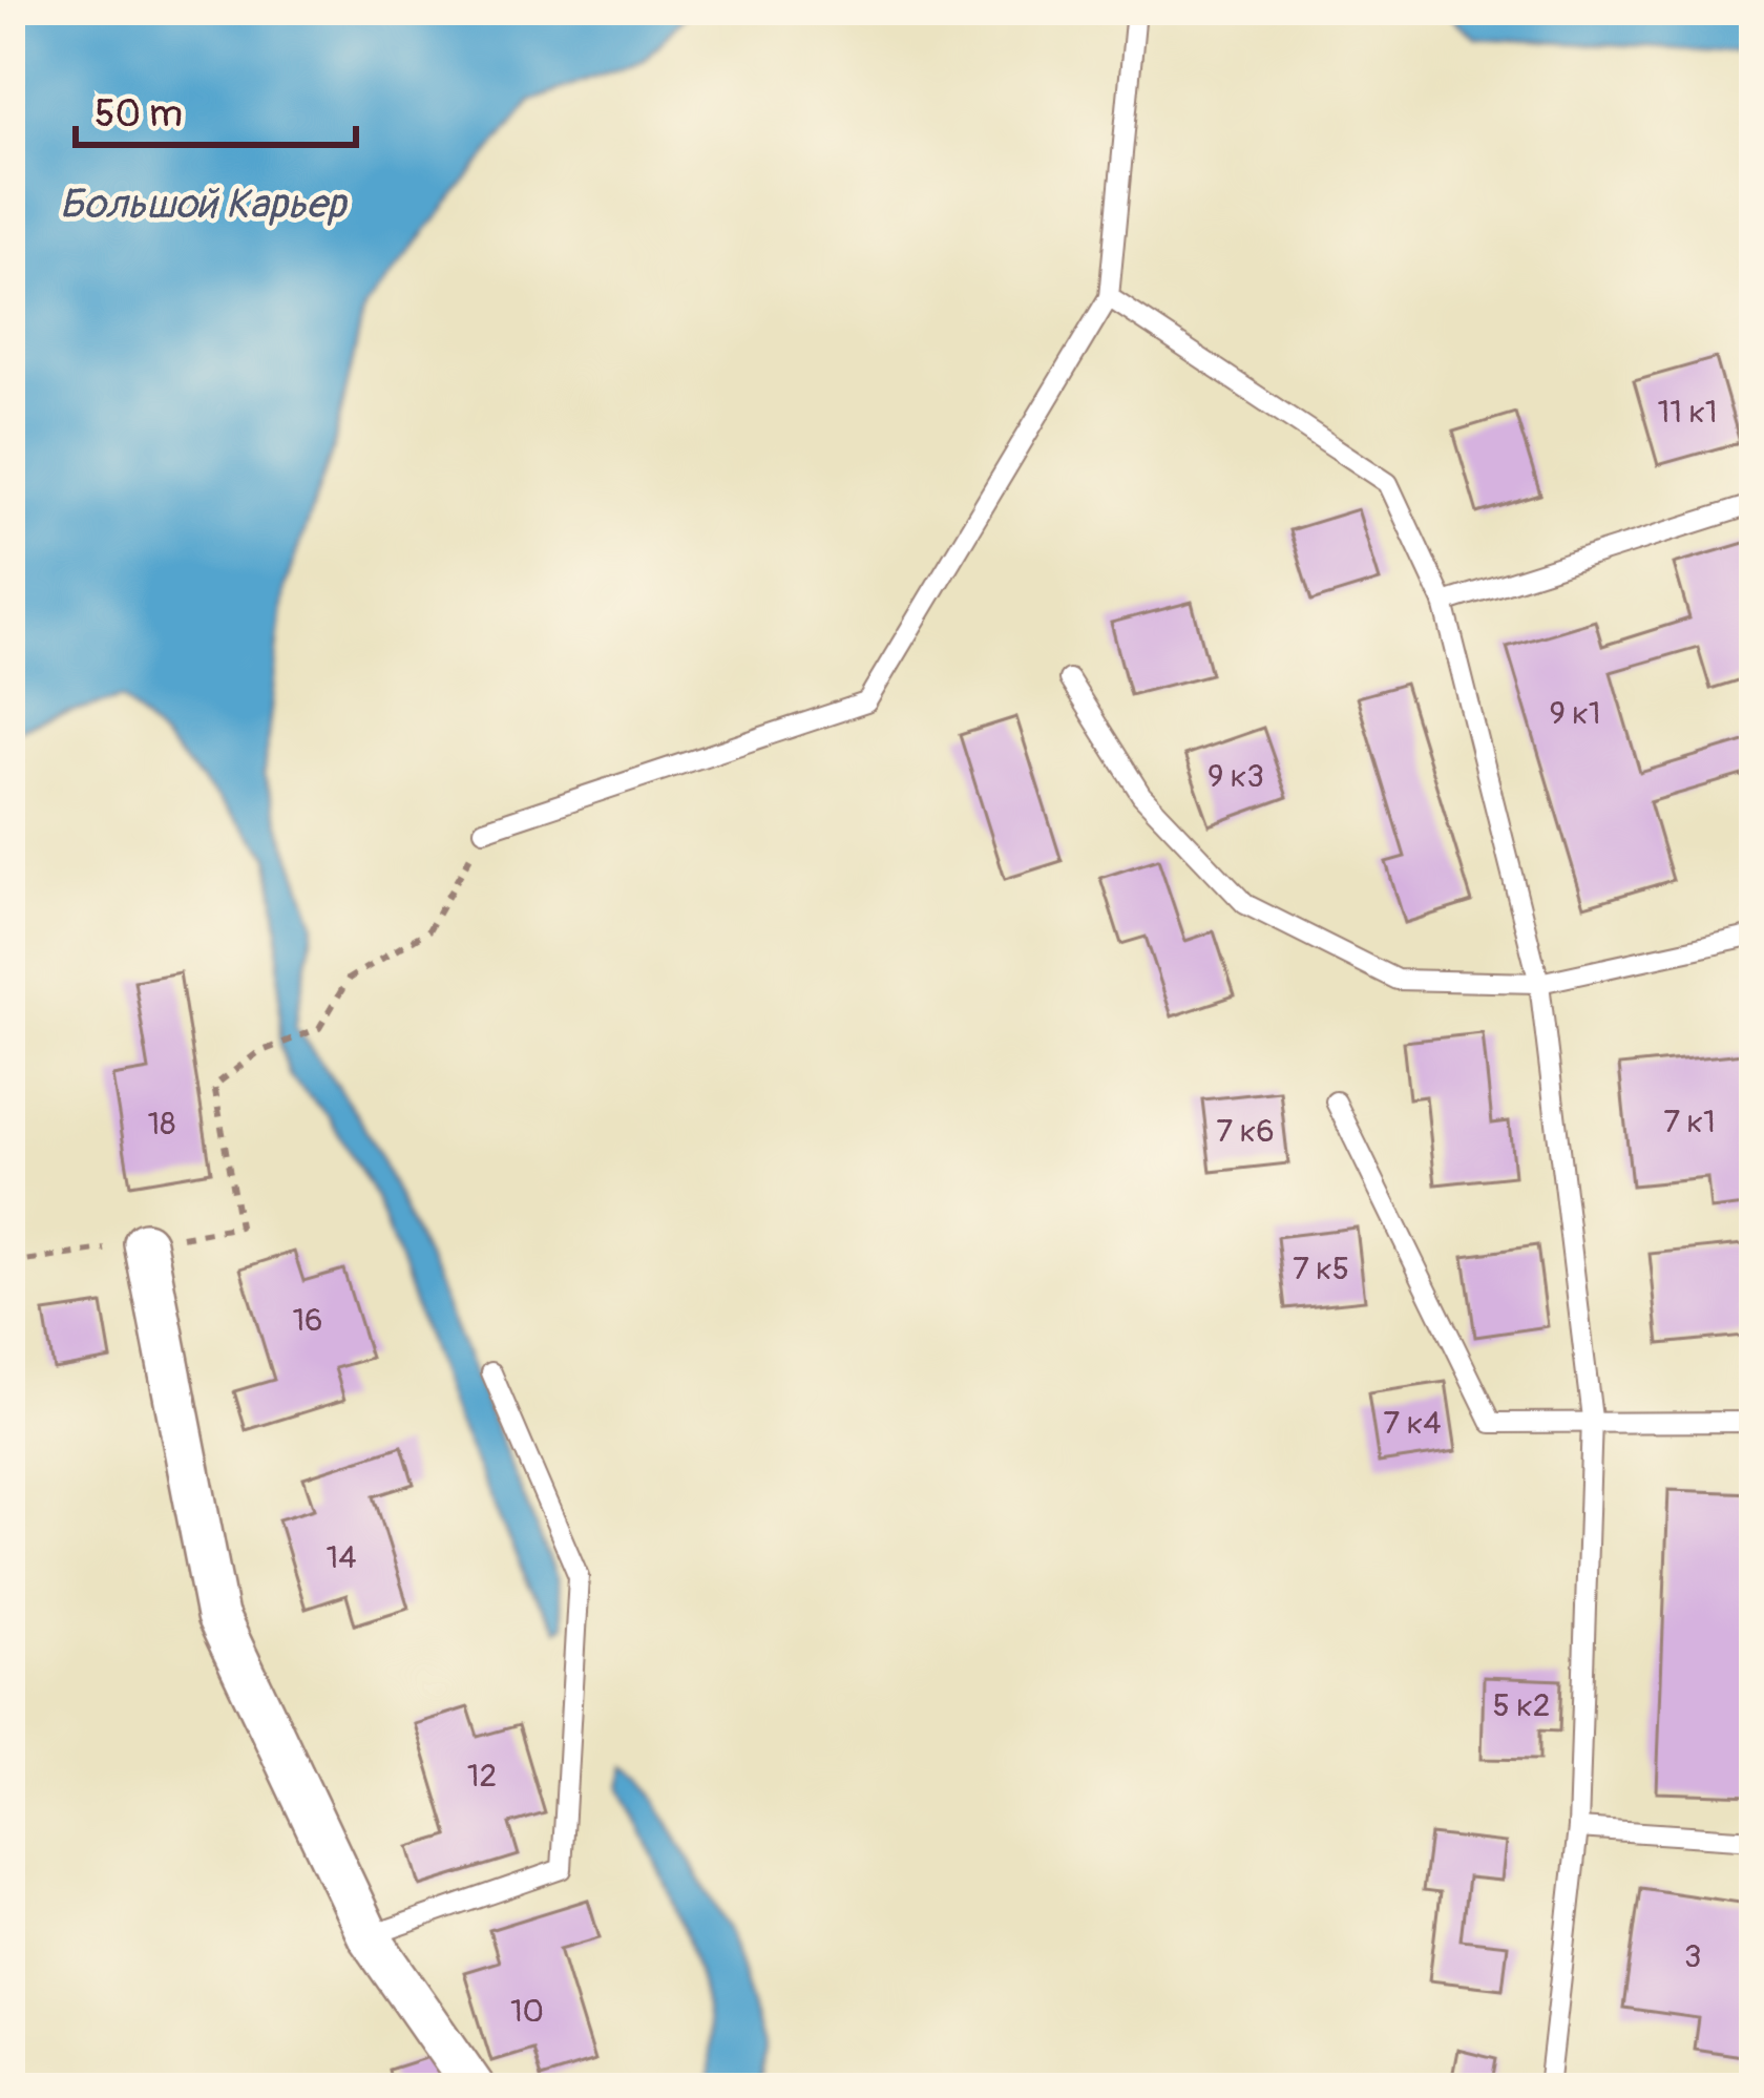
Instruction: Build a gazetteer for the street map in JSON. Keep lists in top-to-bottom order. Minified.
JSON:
{"water":["Большой Карьер"],"house_numbers":["11 к1","9 к1","9 к3","7 к1","18","7 к6","7 к5","16","7 к4","14","5 к2","12","3","10"],"scale_bar":"50 m"}
